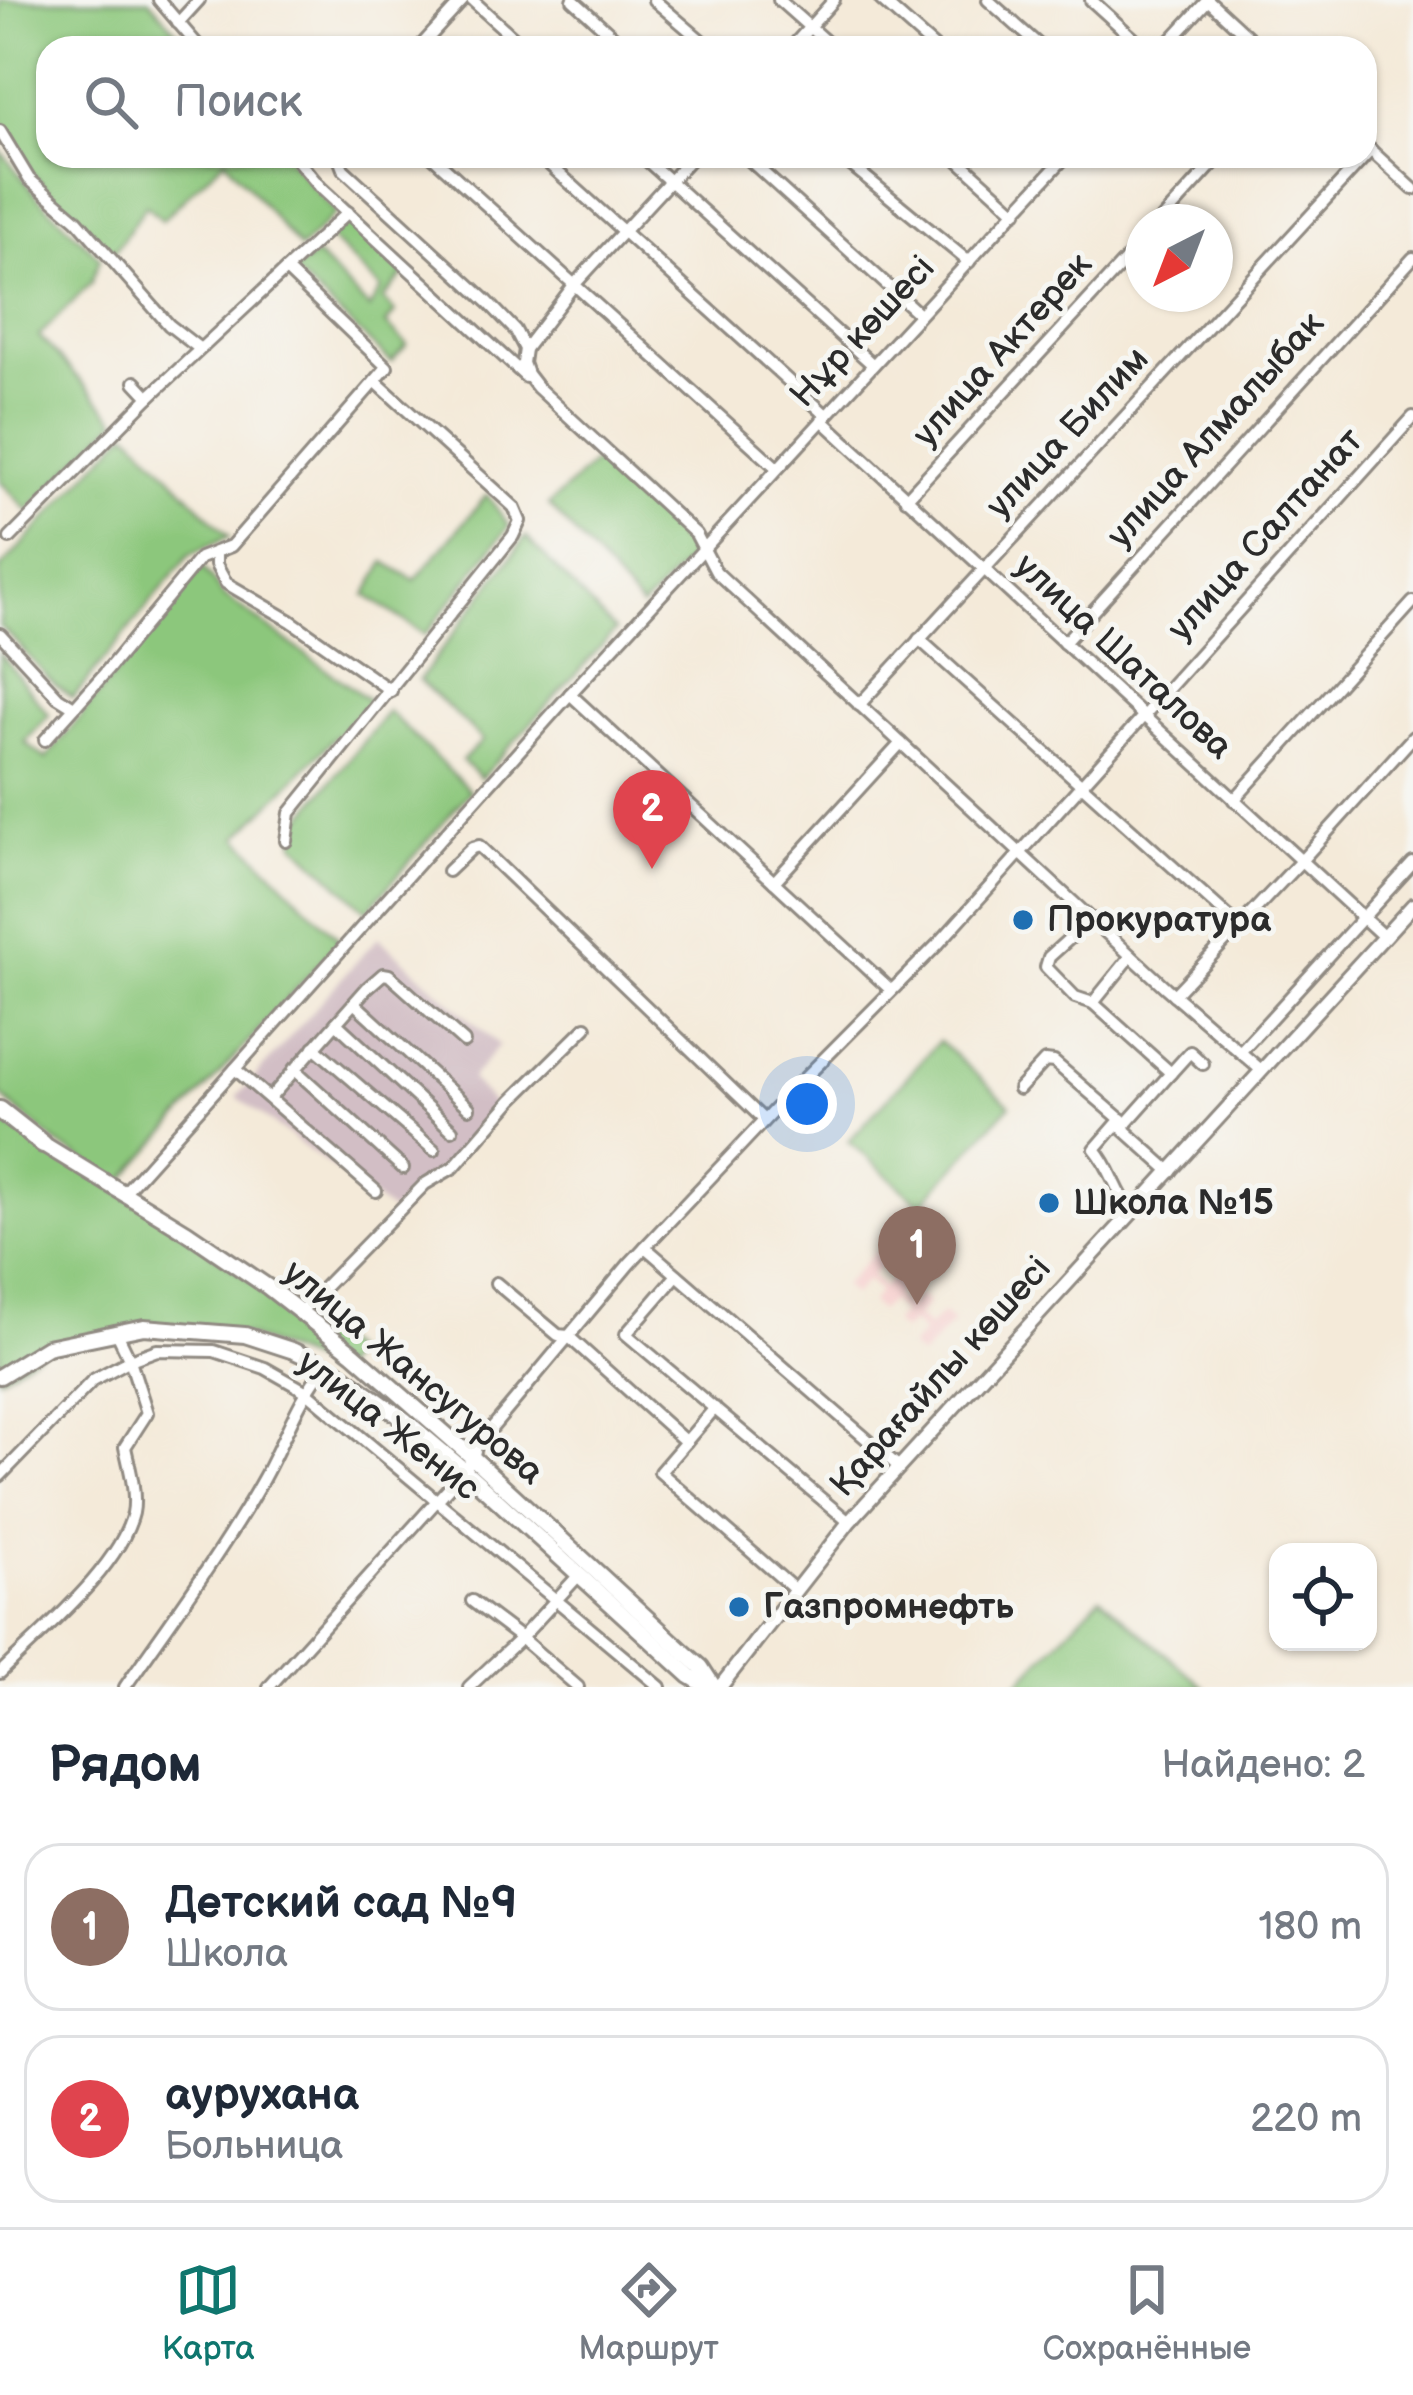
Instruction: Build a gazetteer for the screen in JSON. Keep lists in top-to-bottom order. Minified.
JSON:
{"streets":{"main road":["улица Жансугурова"],"street":["Нұр көшесі","улица Актерек","улица Алмалыбак","улица Билим","улица Салтанат","улица Шаталова","Қарағайлы көшесі","улица Женис"]},"crossings":[["Нұр көшесі","улица Шаталова"],["Нұр көшесі","улица Жансугурова"],["улица Актерек","улица Шаталова"],["улица Алмалыбак","улица Шаталова"],["улица Билим","улица Шаталова"],["улица Салтанат","улица Шаталова"],["улица Салтанат","улица Жансугурова"],["улица Салтанат","улица Женис"],["улица Шаталова","Қарағайлы көшесі"],["улица Жансугурова","Қарағайлы көшесі"]],"places":["Прокуратура","Школа №15","Газпромнефть"],"north":"bottom left","page":{"search":"Поиск","pins":["2","1"],"heading":["Рядом","Найдено: 2"],"list":[{"mark":"1","name":"Детский сад №9","note":"Школа","value":"180 m"},{"mark":"2","name":"аурухана","note":"Больница","value":"220 m"}],"nav":["Карта","Маршрут","Сохранённые"]}}
